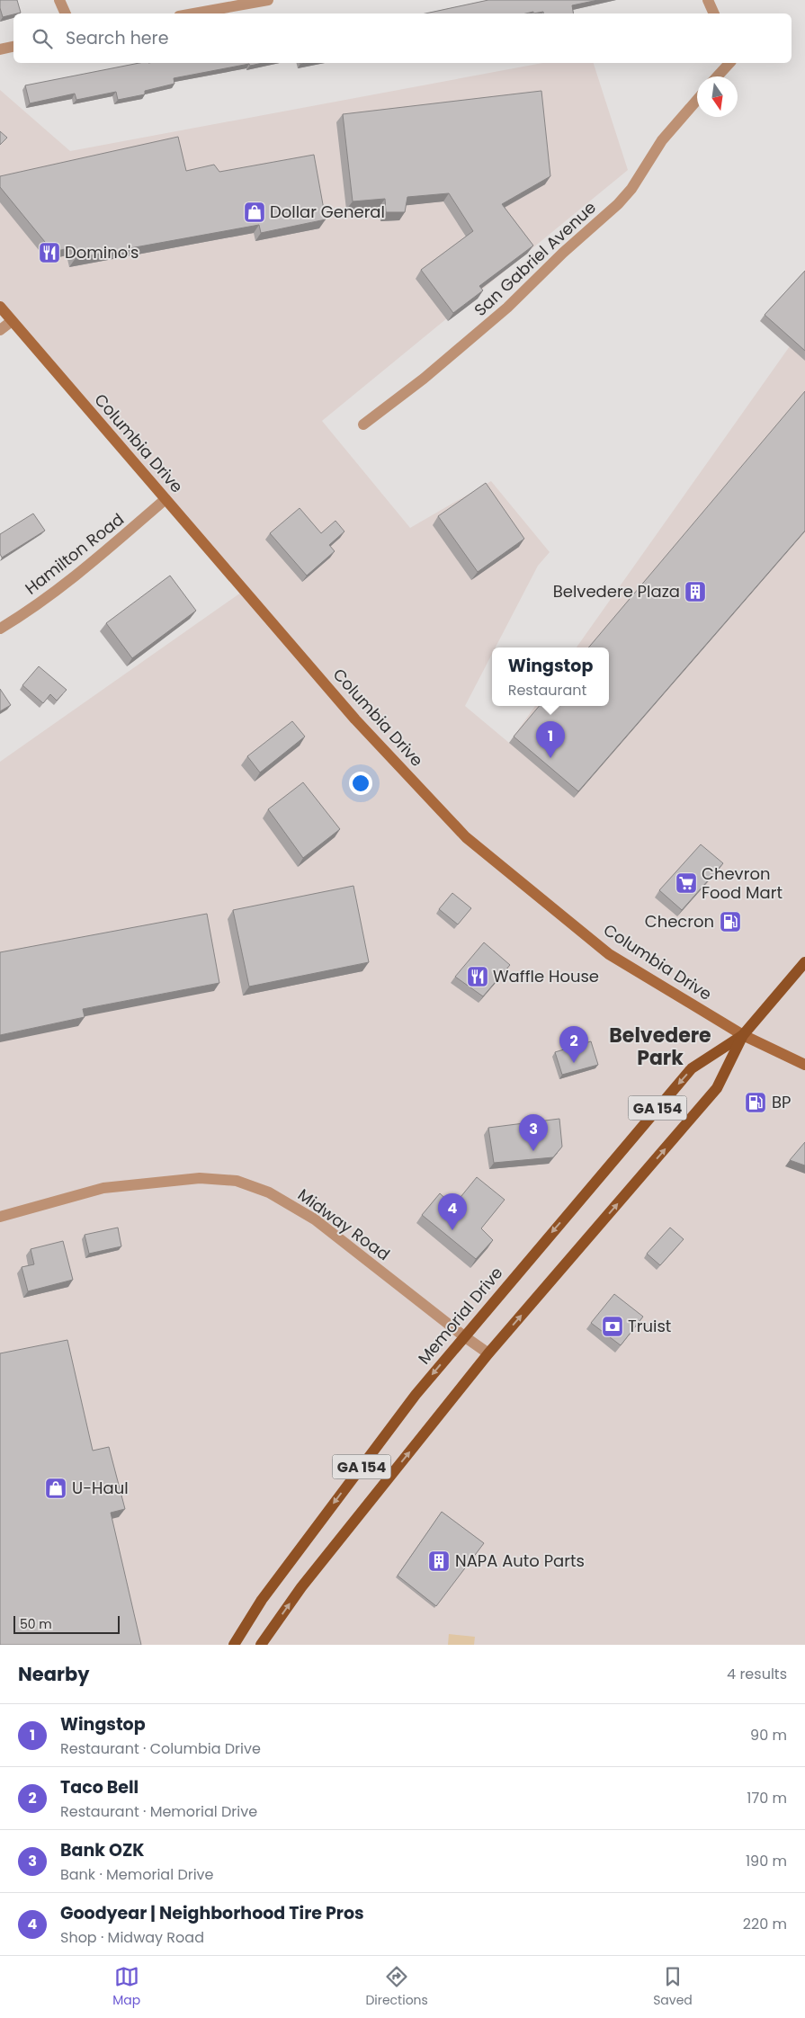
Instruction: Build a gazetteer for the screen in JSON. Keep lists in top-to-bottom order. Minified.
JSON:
{"streets":{"main road":["Columbia Drive","GA 154","Memorial Drive"],"street":["San Gabriel Avenue","Hamilton Road","Midway Road"]},"crossings":[["Columbia Drive","Hamilton Road"],["Columbia Drive","Memorial Drive"],["Midway Road","Memorial Drive"]],"districts":["Belvedere Park"],"places":{"shop":["Dollar General","U-Haul"],"restaurant":["Domino's","Waffle House"],"building":["Belvedere Plaza","NAPA Auto Parts"],"supermarket":["Chevron Food Mart"],"fuel station":["Checron","BP"],"bank":["Truist"]},"scale_bar":"50 m","north":"bottom","page":{"search":"Search here","popup":["Wingstop","Restaurant"],"pins":["1","2","3","4"],"scale":"50 m","heading":["Nearby","4 results"],"list":[{"mark":"1","name":"Wingstop","note":"Restaurant · Columbia Drive","value":"90 m"},{"mark":"2","name":"Taco Bell","note":"Restaurant · Memorial Drive","value":"170 m"},{"mark":"3","name":"Bank OZK","note":"Bank · Memorial Drive","value":"190 m"},{"mark":"4","name":"Goodyear | Neighborhood Tire Pros","note":"Shop · Midway Road","value":"220 m"}],"nav":["Map","Directions","Saved"]}}
